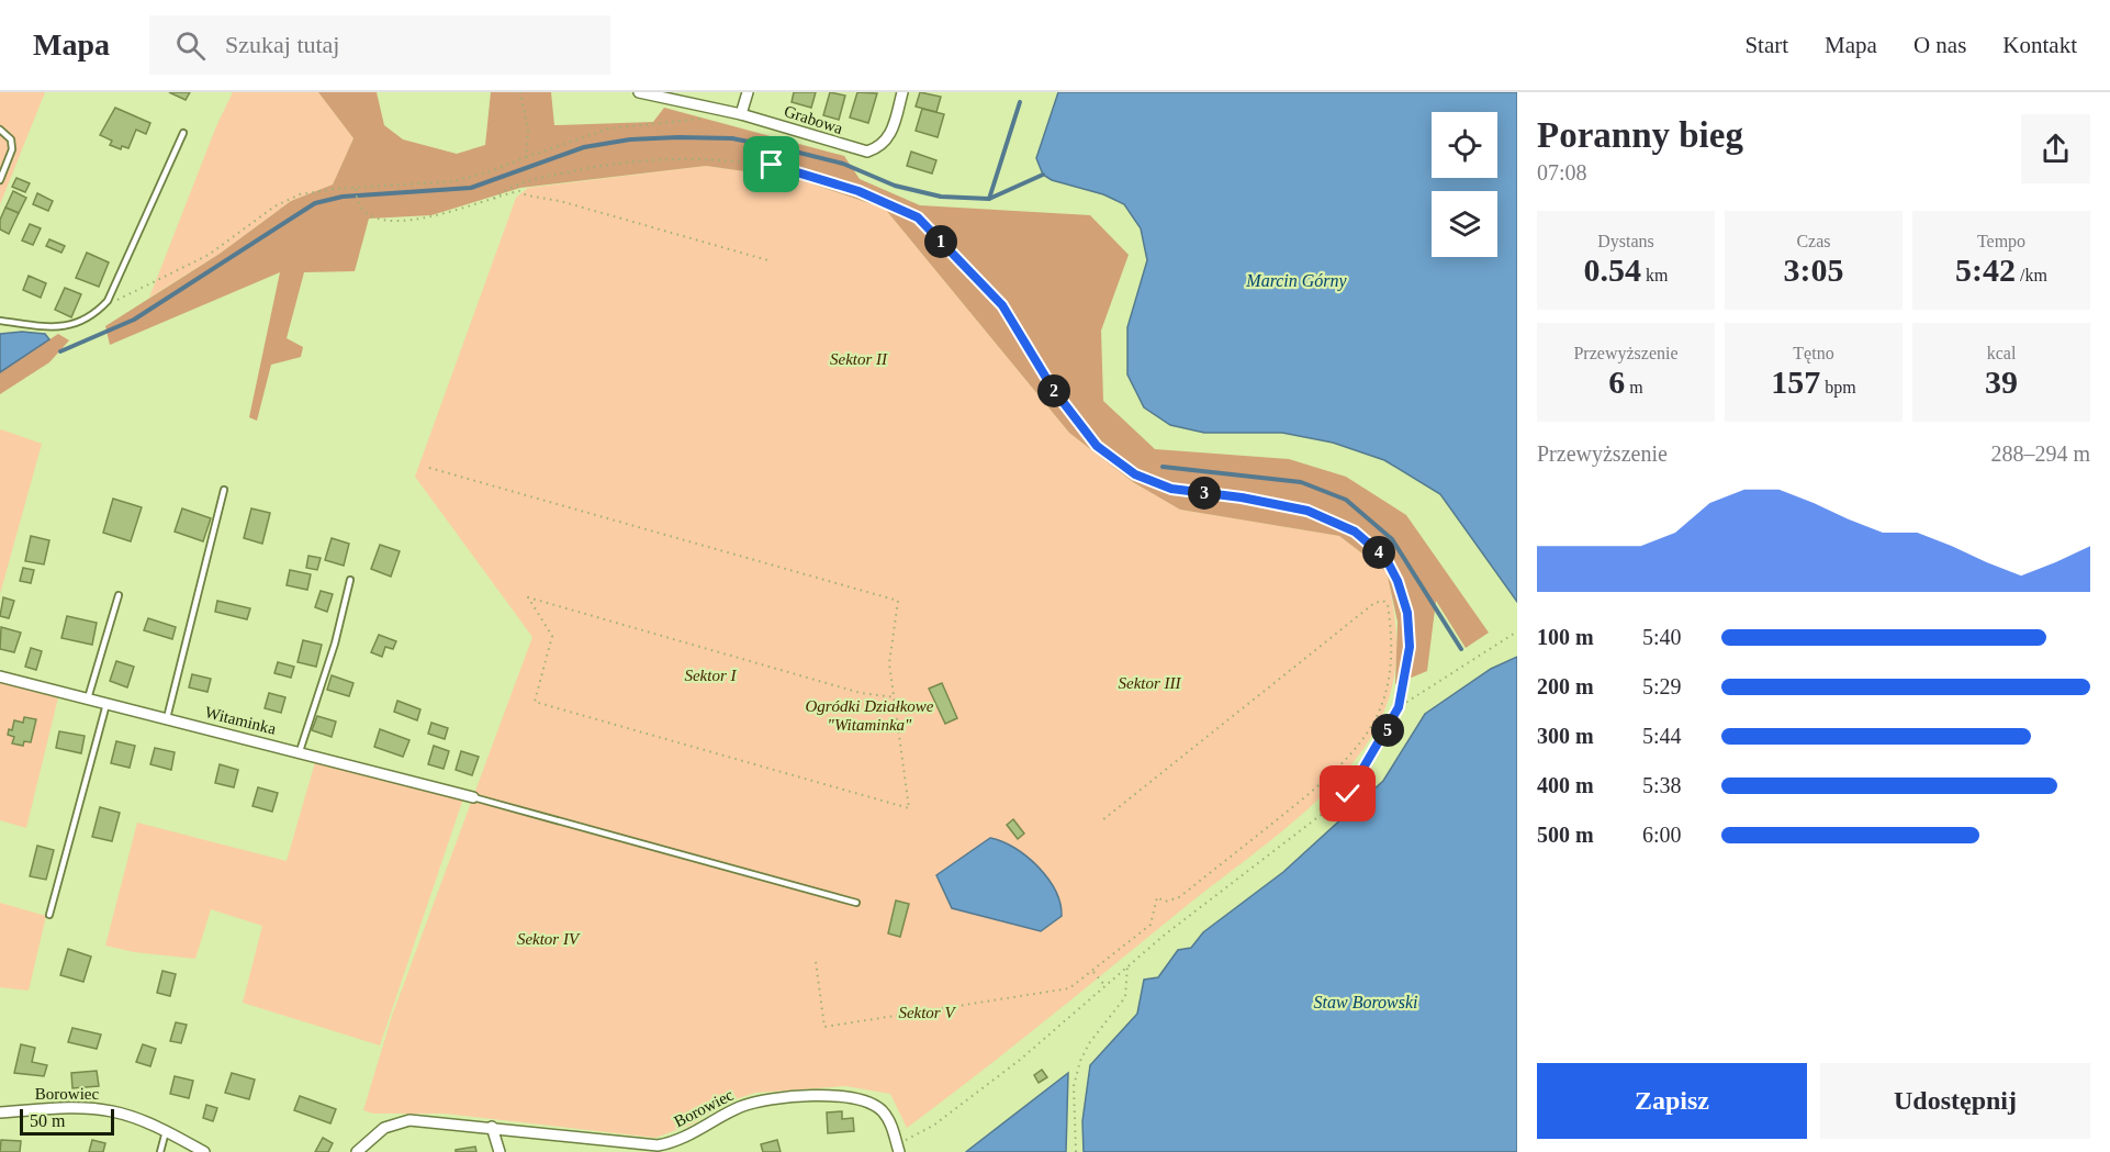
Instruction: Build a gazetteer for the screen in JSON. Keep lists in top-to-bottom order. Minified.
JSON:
{"streets":{"street":["Grabowa","Witaminka","Borowiec"]},"water":["Marcin Górny","Staw Borowski"],"parks":["Sektor II","Sektor I","Sektor III","Ogródki Działkowe \"Witaminka\"","Sektor IV","Sektor V"],"scale_bar":"50 m","page":{"header":"Mapa","search":"Szukaj tutaj","nav":["Start","Mapa","O nas","Kontakt"],"heading":["Poranny bieg","07:08"],"stats":[["Dystans","0.54 km"],["Czas","3:05"],["Tempo","5:42 /km"],["Przewyższenie","6 m"],["Tętno","157 bpm"],["kcal","39"]],"pins":["1","2","3","4","5"],"chart":["Przewyższenie","288–294 m"],"list":[{"name":"100 m","note":"5:40"},{"name":"200 m","note":"5:29"},{"name":"300 m","note":"5:44"},{"name":"400 m","note":"5:38"},{"name":"500 m","note":"6:00"}],"buttons":["Zapisz","Udostępnij"],"scale":"50 m"}}
